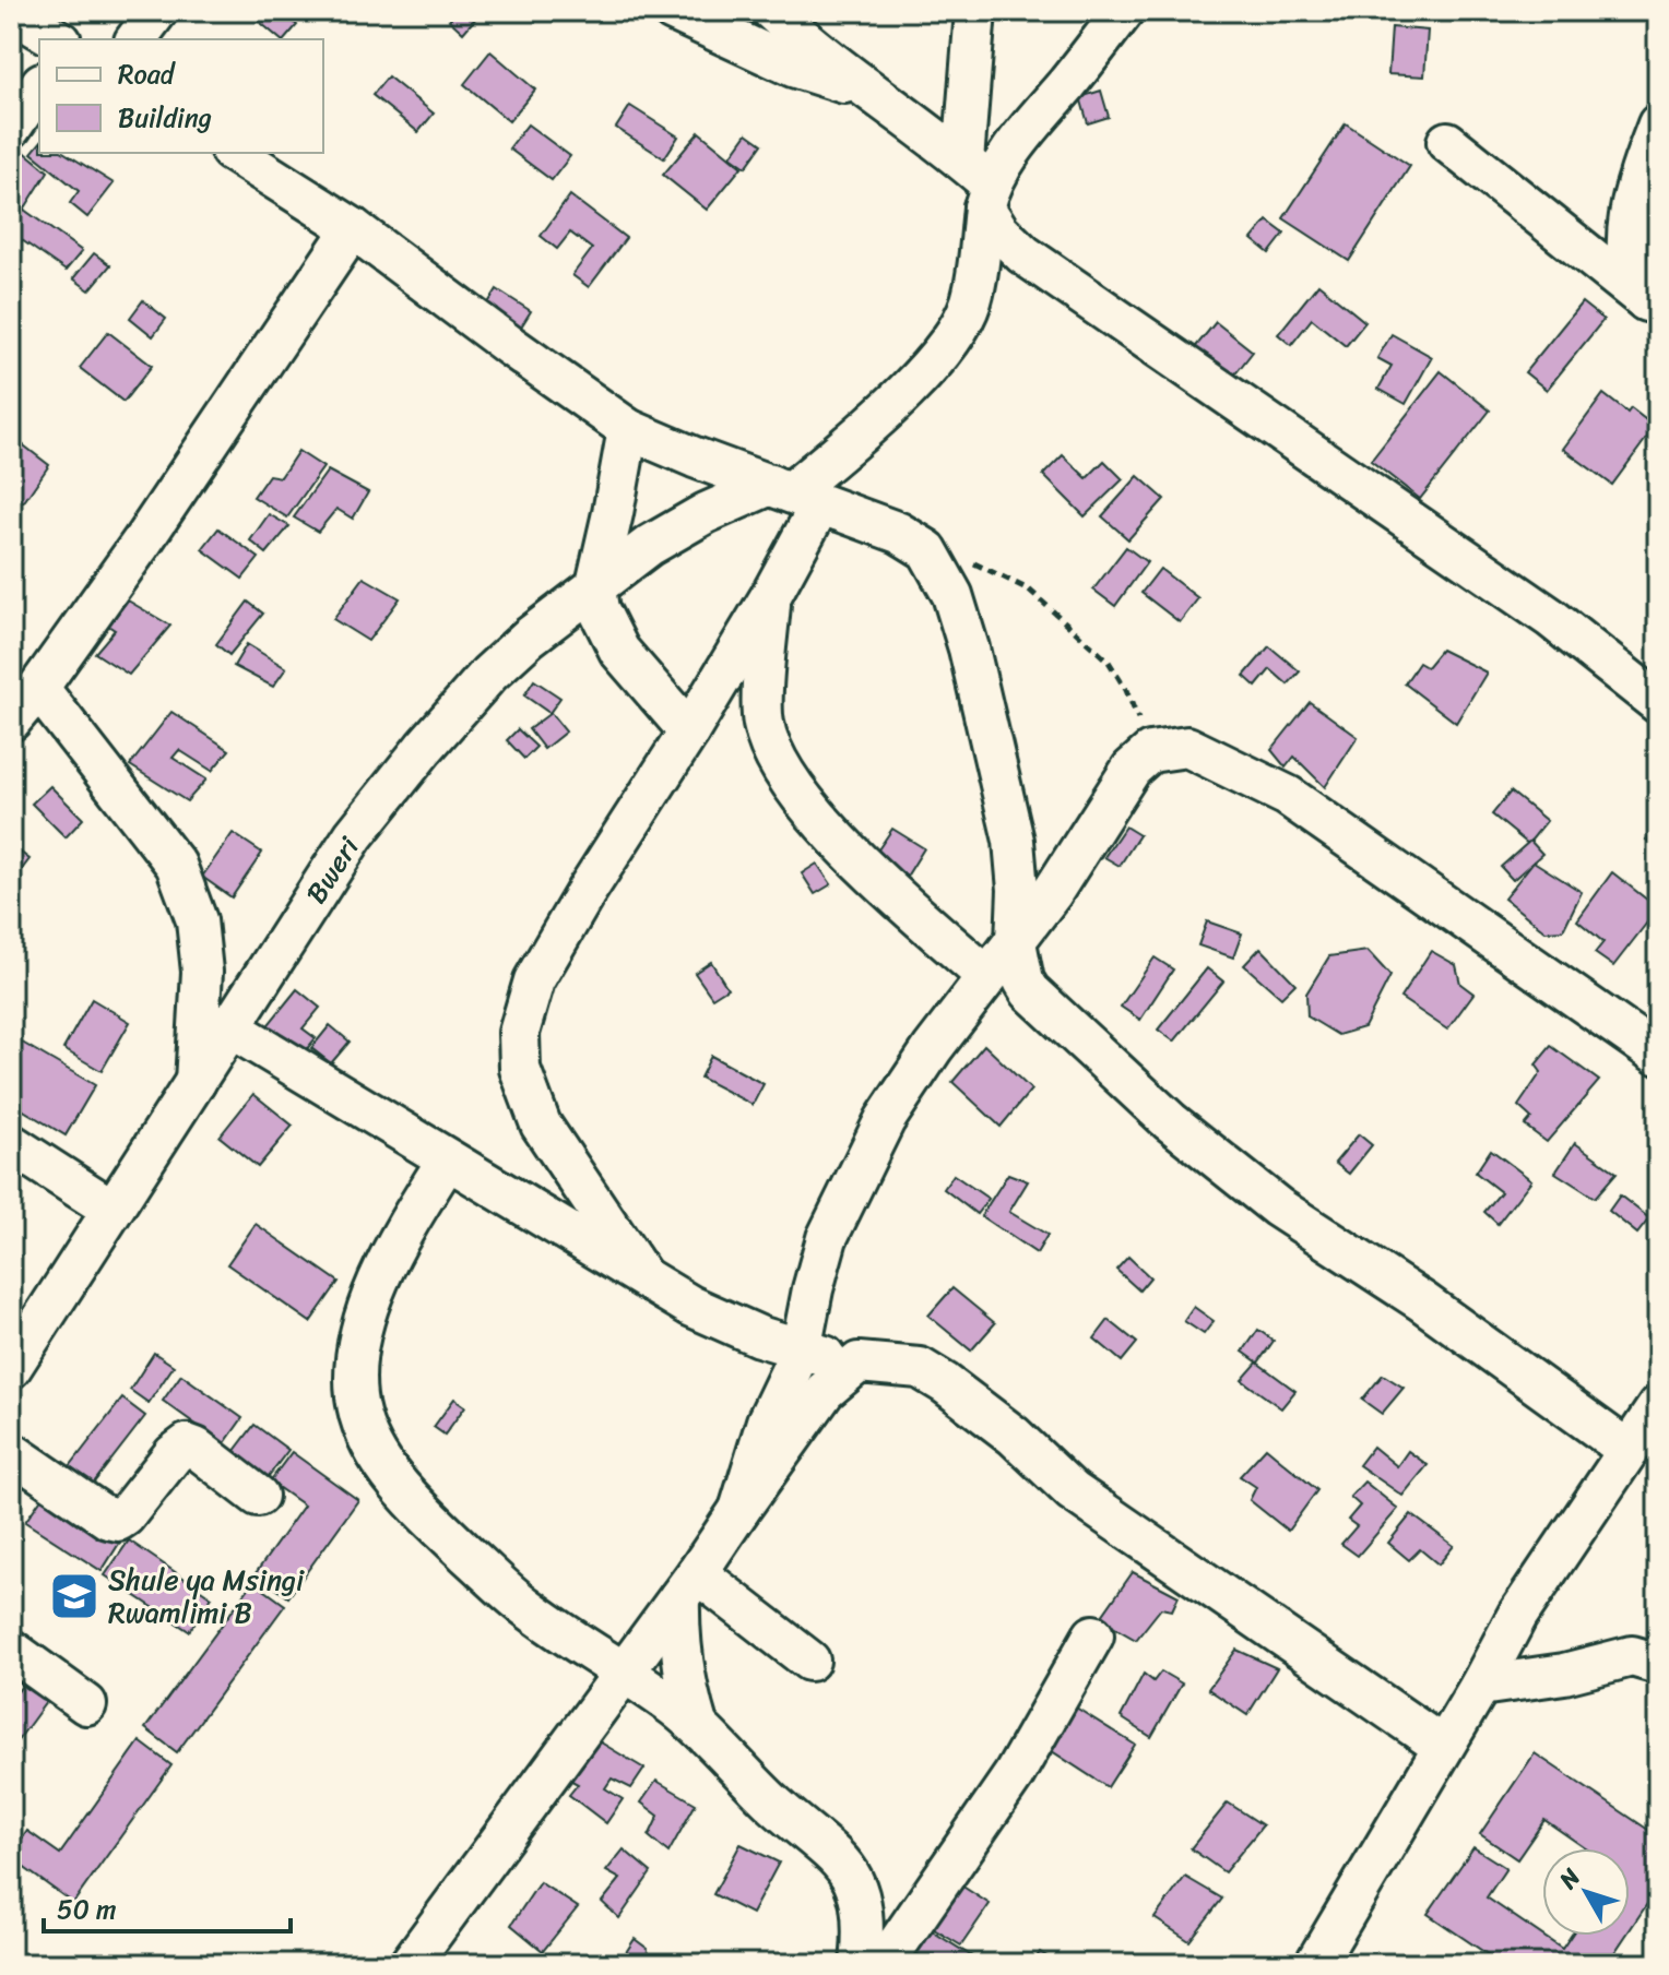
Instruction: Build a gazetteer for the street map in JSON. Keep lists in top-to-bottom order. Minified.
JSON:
{"streets":{"street":["Bweri"]},"places":{"school or university":["Shule ya Msingi Rwamlimi B"]},"legend":["Road","Building"],"scale_bar":"50 m","north":"top left"}
